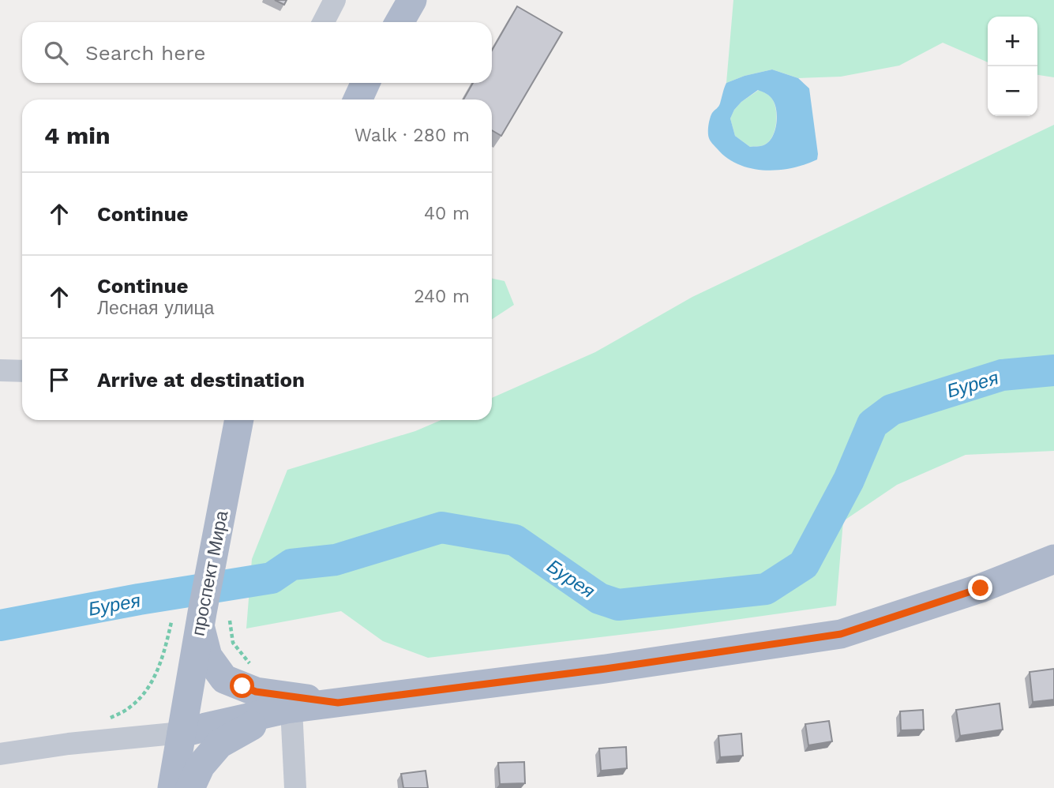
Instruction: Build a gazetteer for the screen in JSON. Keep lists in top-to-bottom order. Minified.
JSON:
{"streets":{"main road":["проспект Мира"]},"water":["Бурея"],"page":{"map_buttons":["+","−"],"search":"Search here","heading":["4 min","Walk · 280 m"],"list":[["Continue","40 m"],["Continue","Лесная улица","240 m"],"Arrive at destination"]}}
